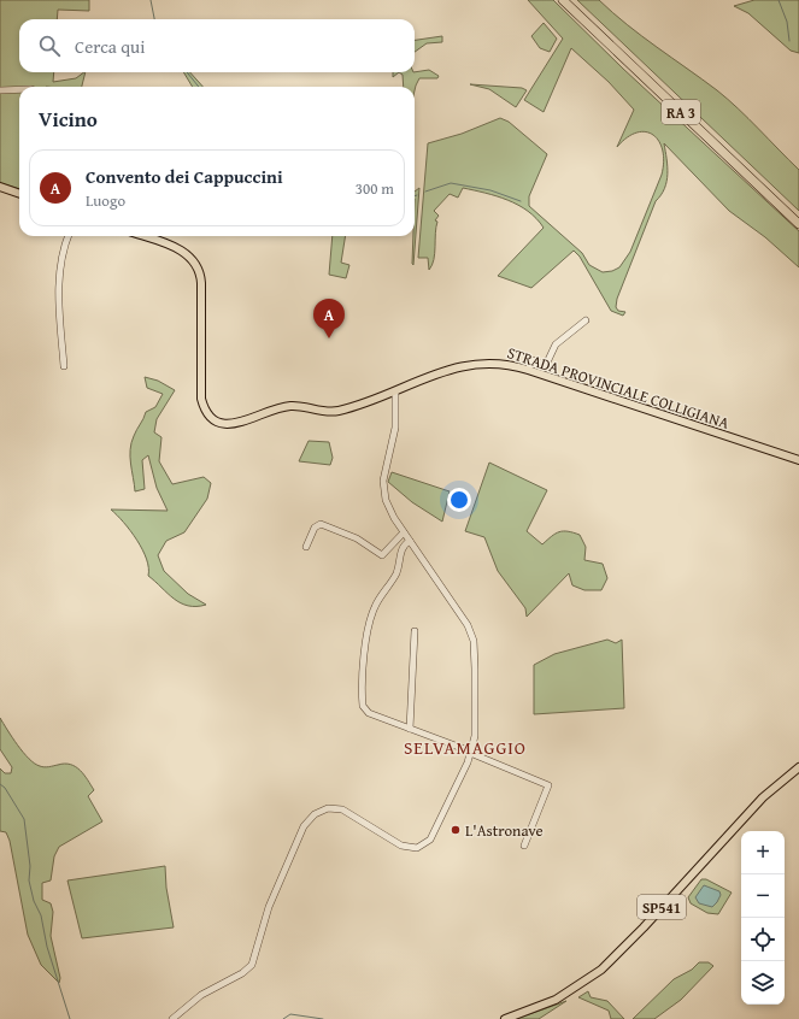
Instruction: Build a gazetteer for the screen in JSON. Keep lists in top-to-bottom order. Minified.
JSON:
{"streets":{"highway":["RA 3"],"main road":["STRADA PROVINCIALE COLLIGIANA","SP541"]},"districts":["SELVAMAGGIO"],"places":["L'Astronave"],"page":{"search":"Cerca qui","heading":"Vicino","list":[{"mark":"A","name":"Convento dei Cappuccini","note":"Luogo","value":"300 m"}],"pins":"A","map_buttons":["+","−"]}}
